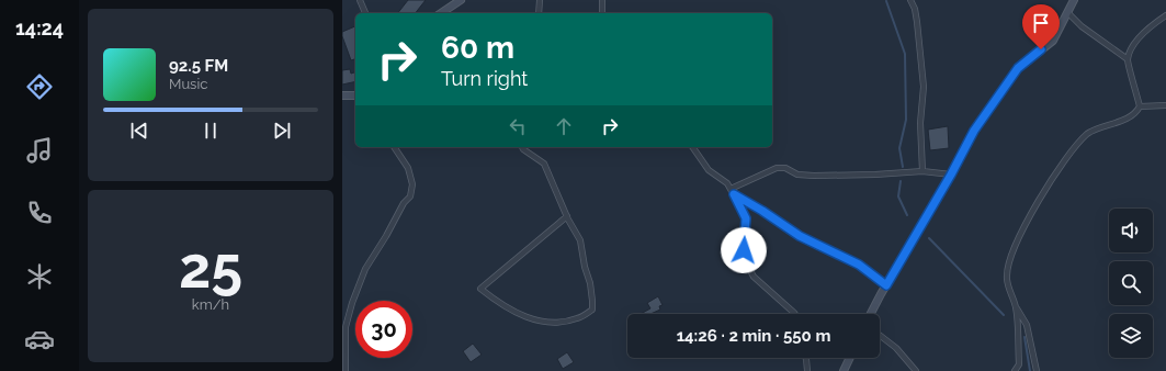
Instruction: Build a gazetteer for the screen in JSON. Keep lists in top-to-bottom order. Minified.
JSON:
{"page":{"tabs":"14:24","turn":["60 m","Turn right"],"song":["92.5 FM","Music"],"tile":["25","km/h"],"limit":"30","trip":"14:26 · 2 min · 550 m"}}
